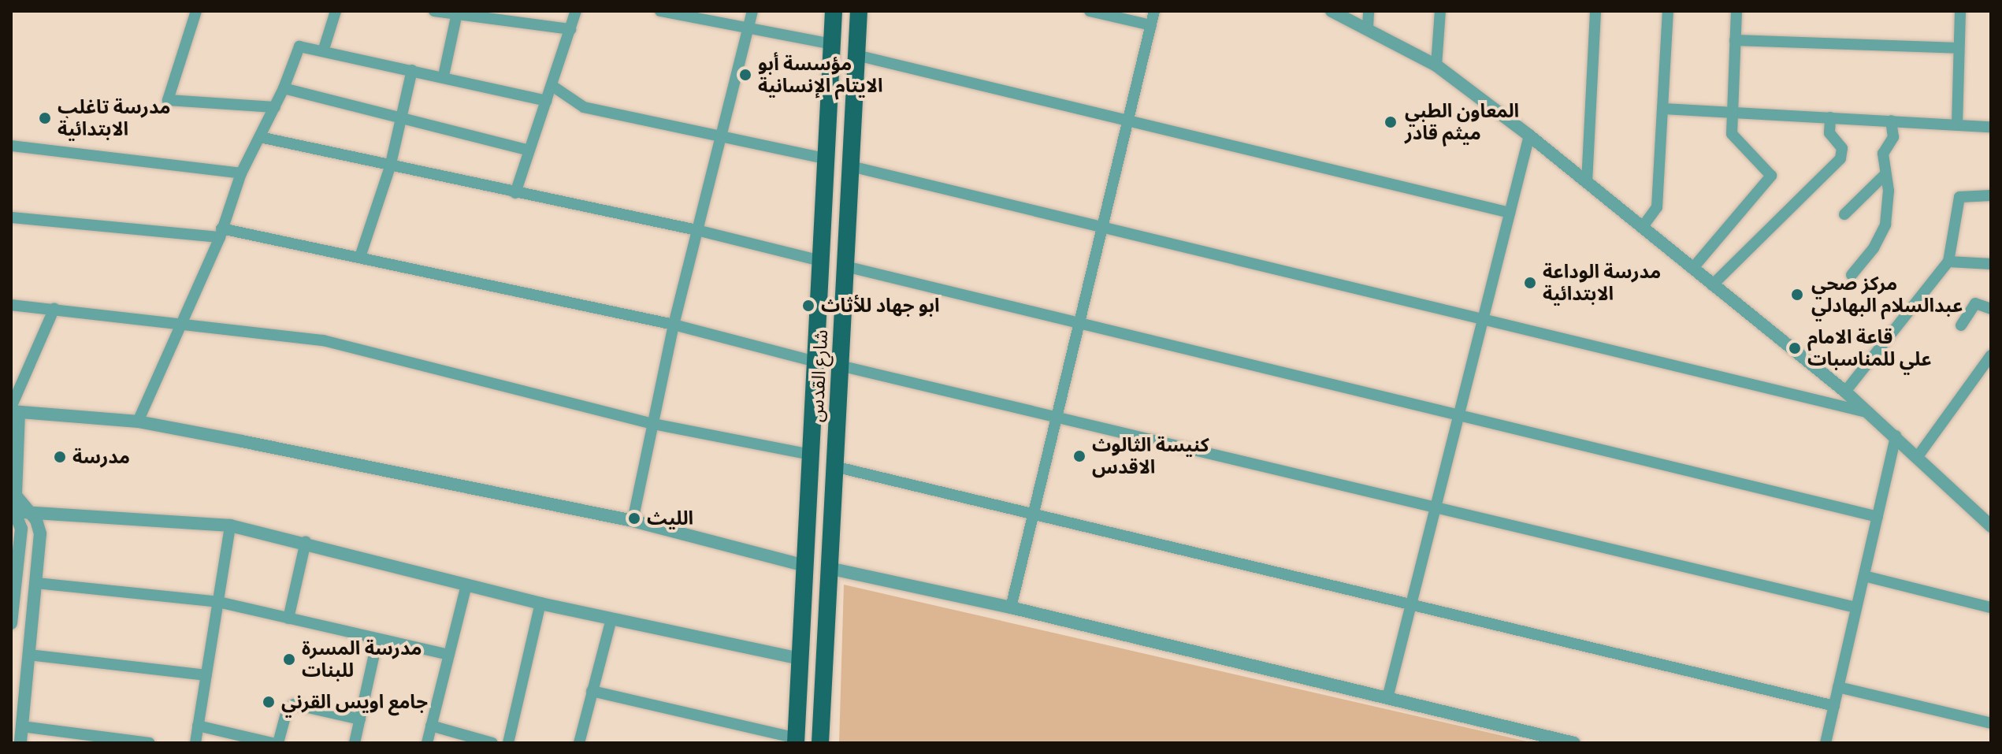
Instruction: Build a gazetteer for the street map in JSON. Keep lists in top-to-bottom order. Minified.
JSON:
{"streets":{"main road":["شارع القدس"]},"places":["مؤسسة أبو الايتام الإنسانية","مدرسة تاغلب الابتدائية","المعاون الطبي ميثم قادر","مدرسة الوداعة الابتدائية","مركز صحي عبدالسلام البهادلي","ابو جهاد للأثاث","قاعة الامام علي للمناسبات","كنيسة الثالوث الاقدس","مدرسة","الليث","مدرسة المسرة للبنات","جامع اويس القرني"]}
